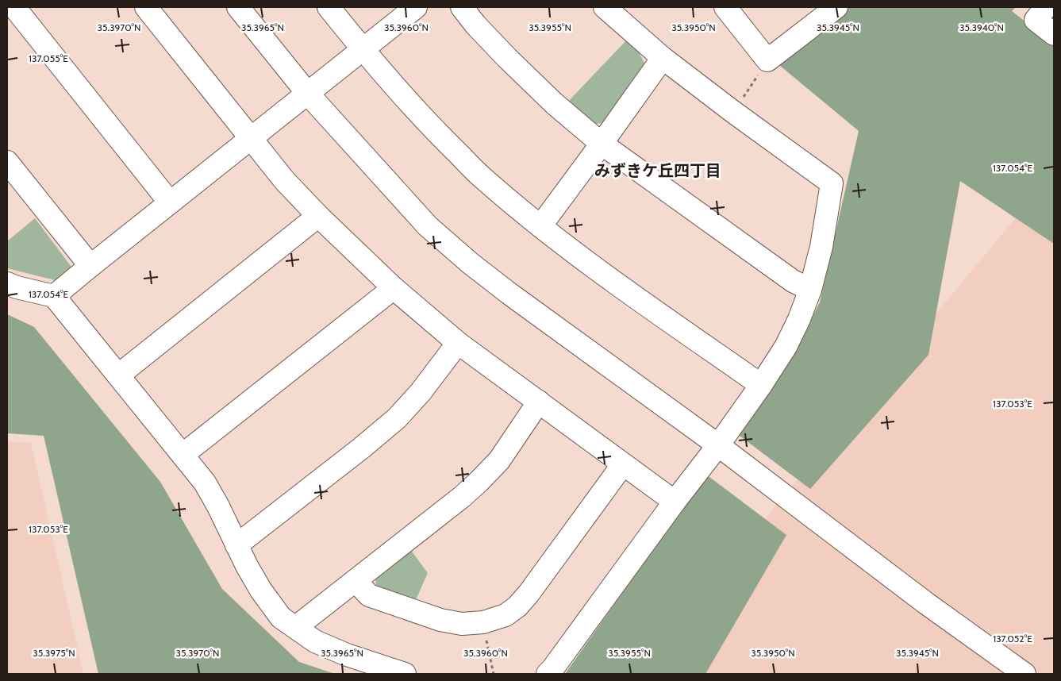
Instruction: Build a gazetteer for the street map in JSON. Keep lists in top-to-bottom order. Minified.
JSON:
{"districts":["みずきケ丘四丁目"],"coordinates":["35.3970°N","35.3965°N","35.3960°N","35.3955°N","35.3950°N","35.3945°N","35.3940°N","137.055°E","137.054°E","137.053°E","137.052°E","35.3975°N"]}
